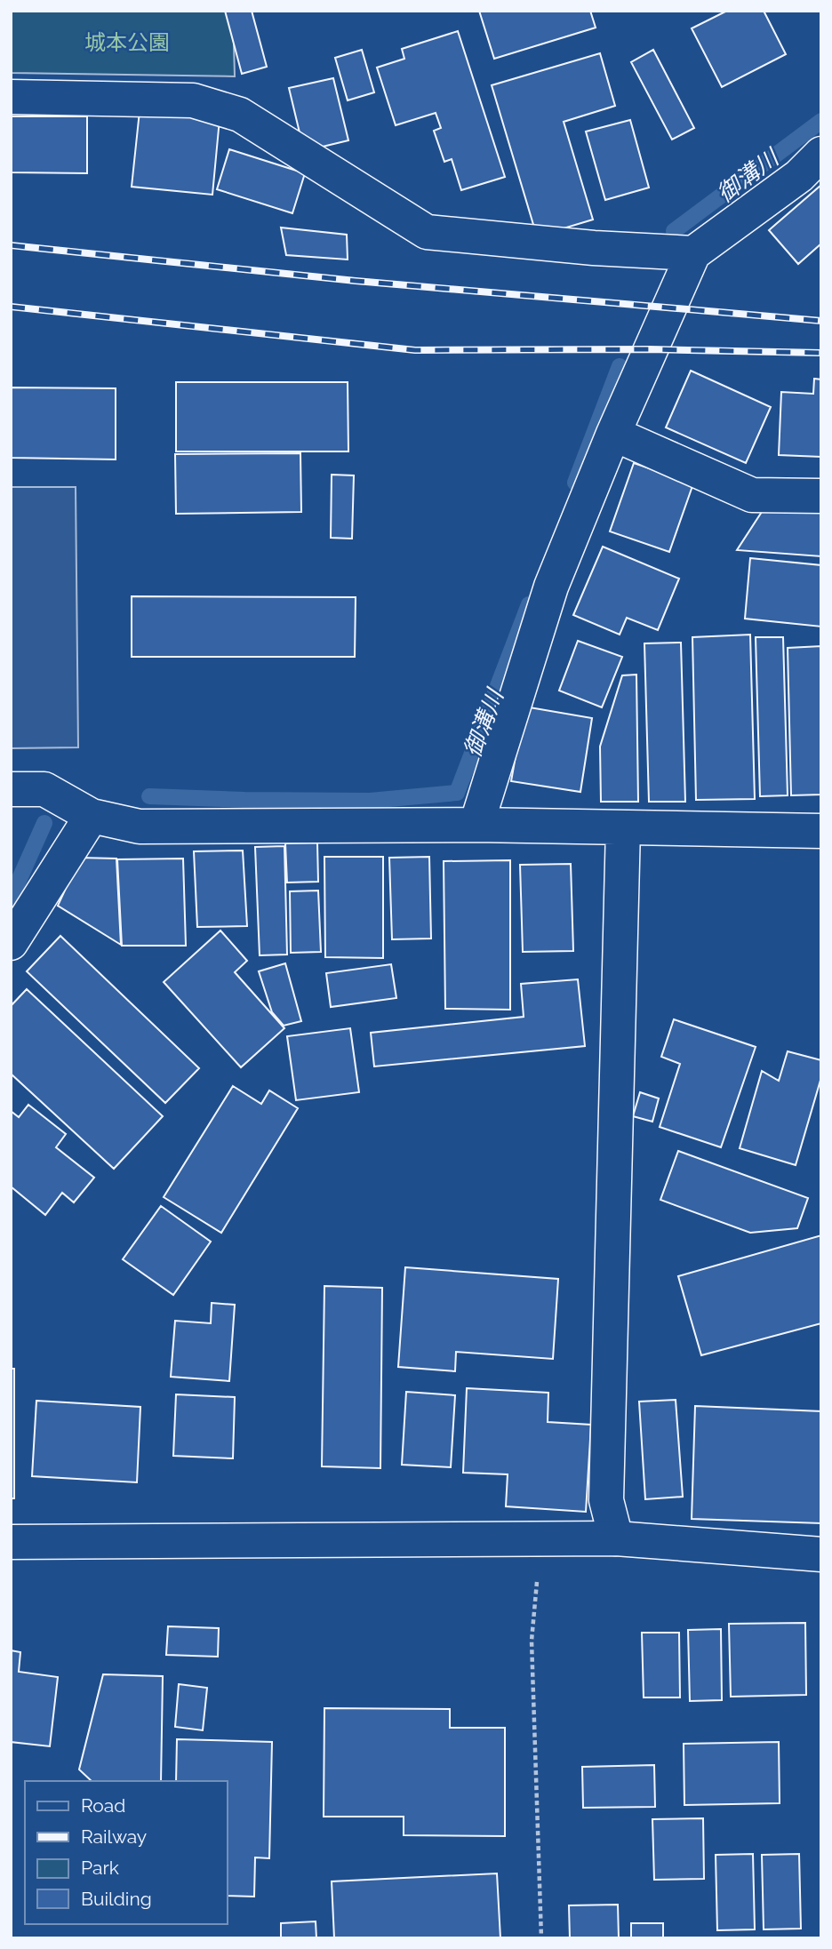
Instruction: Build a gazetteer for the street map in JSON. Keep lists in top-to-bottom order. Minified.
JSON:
{"water":["御溝川"],"parks":["城本公園"],"legend":["Road","Railway","Park","Building"]}
